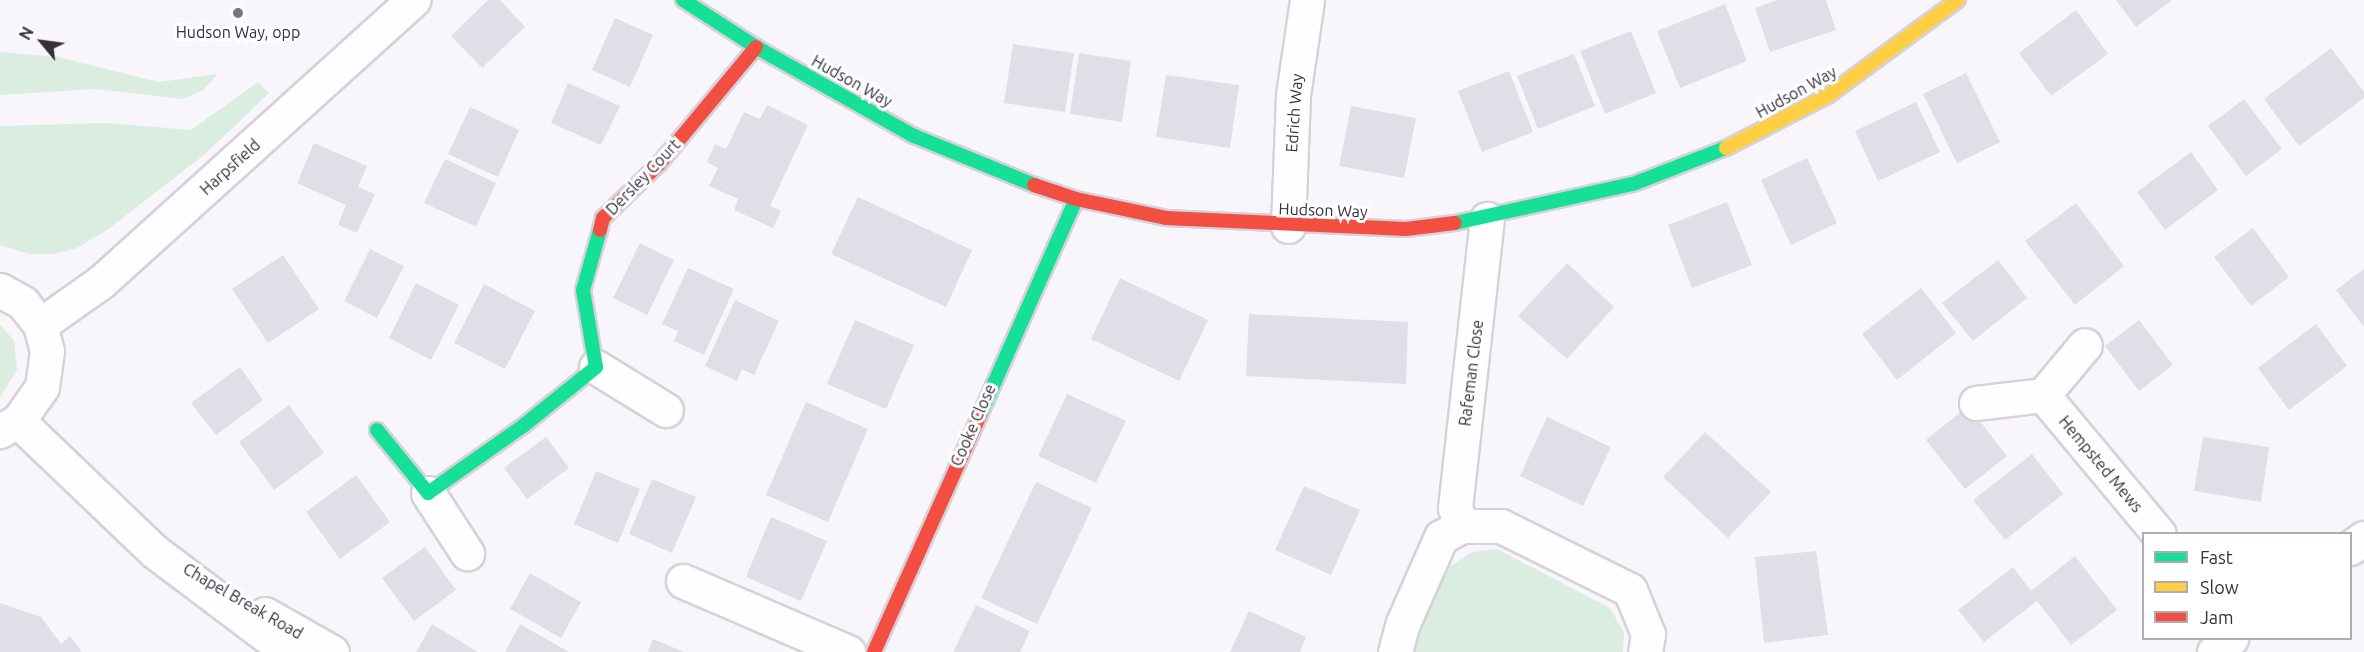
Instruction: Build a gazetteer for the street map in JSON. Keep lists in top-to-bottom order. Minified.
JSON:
{"streets":{"street":["Hudson Way","Edrich Way","Harpsfield","Dersley Court","Rafeman Close","Cooke Close","Hempsted Mews","Chapel Break Road"]},"crossings":[["Hudson Way","Edrich Way"],["Hudson Way","Dersley Court"],["Hudson Way","Rafeman Close"],["Hudson Way","Cooke Close"],["Harpsfield","Chapel Break Road"]],"places":["Hudson Way, opp"],"legend":["Fast","Slow","Jam"],"north":"top left"}
